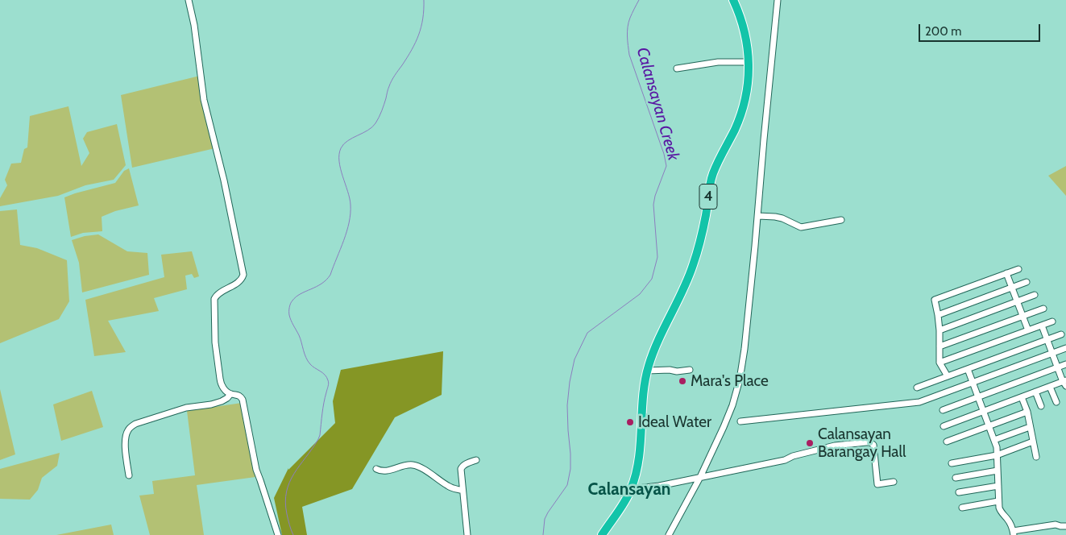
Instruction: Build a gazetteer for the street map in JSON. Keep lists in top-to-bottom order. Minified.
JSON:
{"streets":{"highway":["4"]},"districts":["Calansayan"],"water":["Calansayan Creek"],"places":["Mara's Place","Ideal Water","Calansayan Barangay Hall"],"scale_bar":"200 m"}
